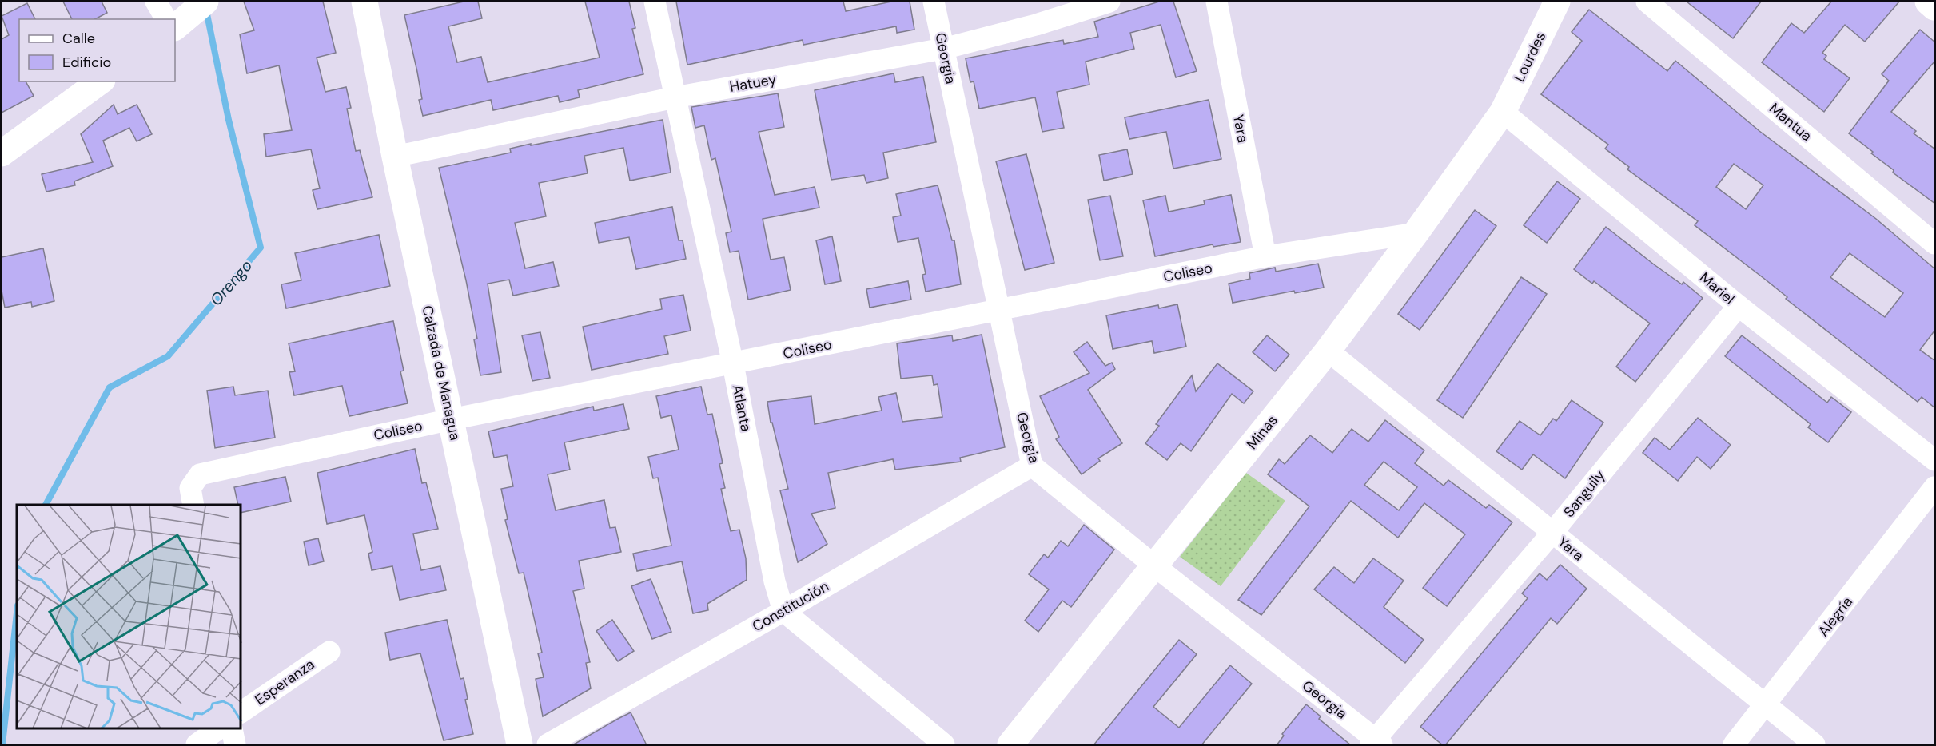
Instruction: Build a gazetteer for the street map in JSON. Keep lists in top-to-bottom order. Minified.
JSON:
{"streets":{"street":["Lourdes","Georgia","Hatuey","Mantua","Yara","Coliseo","Mariel","Calzada de Managua","Atlanta","Minas","Sanguily","Constitución","Alegría","Esperanza"]},"crossings":[["Lourdes","Mariel"],["Lourdes","Minas"],["Georgia","Hatuey"],["Georgia","Coliseo"],["Georgia","Minas"],["Georgia","Sanguily"],["Georgia","Constitución"],["Hatuey","Calzada de Managua"],["Hatuey","Atlanta"],["Yara","Coliseo"],["Yara","Minas"],["Yara","Sanguily"],["Yara","Alegría"],["Coliseo","Calzada de Managua"],["Coliseo","Atlanta"],["Coliseo","Minas"],["Mariel","Minas"],["Mariel","Sanguily"],["Atlanta","Constitución"]],"water":["Orengo"],"legend":["Calle","Edificio"]}
